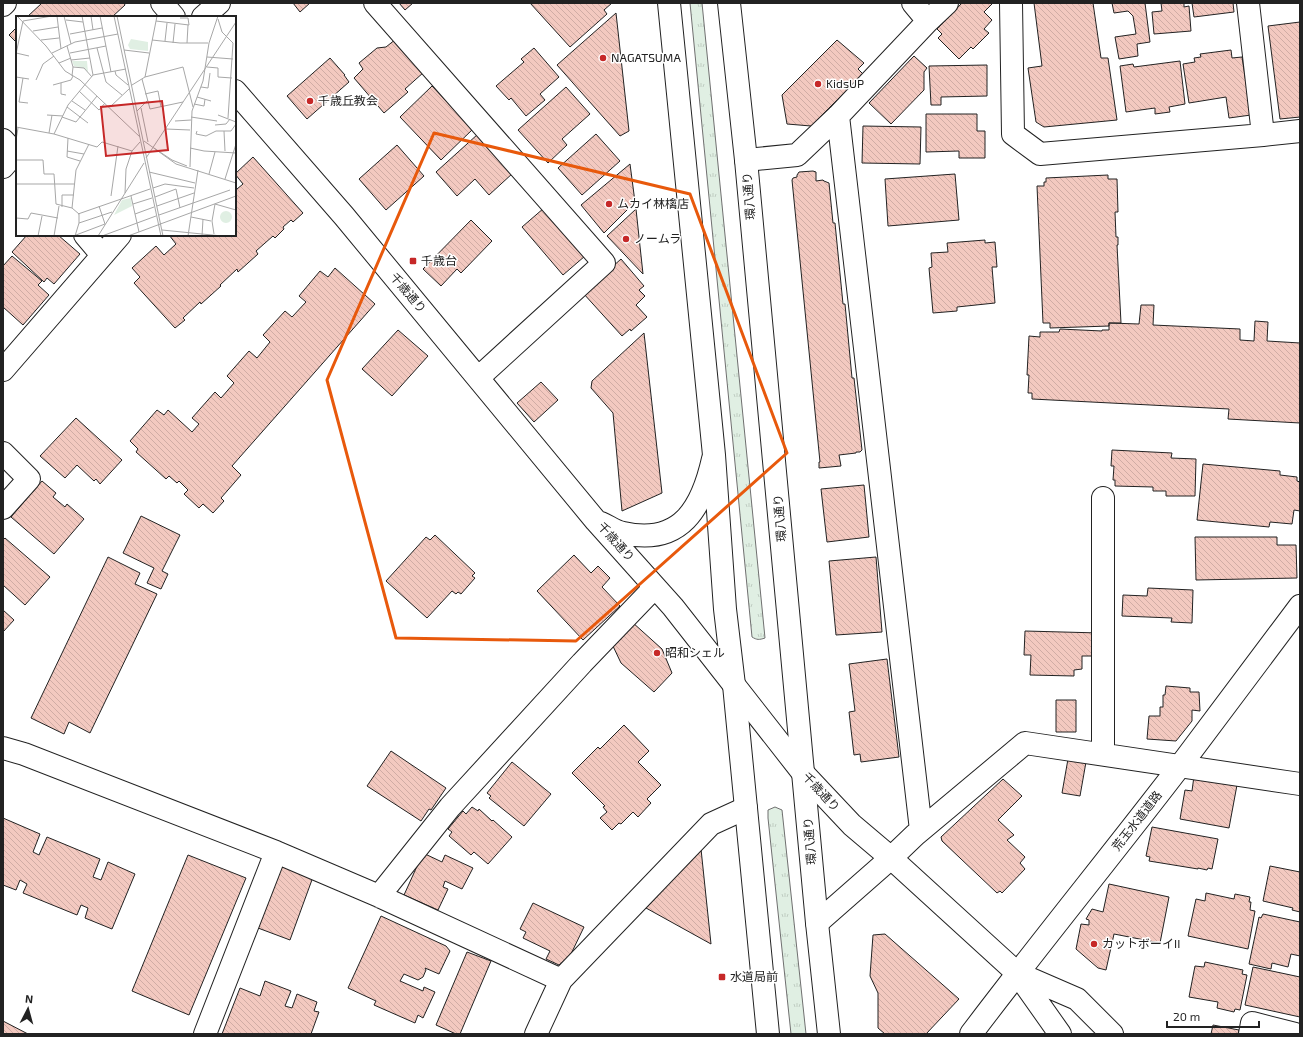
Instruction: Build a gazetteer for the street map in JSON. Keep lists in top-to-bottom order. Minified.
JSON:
{"streets":{"street":["環八通り","千歳通り","荒玉水道道路"]},"crossings":[["環八通り","千歳通り"],["千歳通り","荒玉水道道路"]],"places":{"other":["NAGATSUMA","KidsUP","千歳丘教会","ムカイ林檎店","ノームラ","昭和シェル","カットボーイII"],"transit":["千歳台","水道局前"]},"scale_bar":"20 m","north":"top"}
